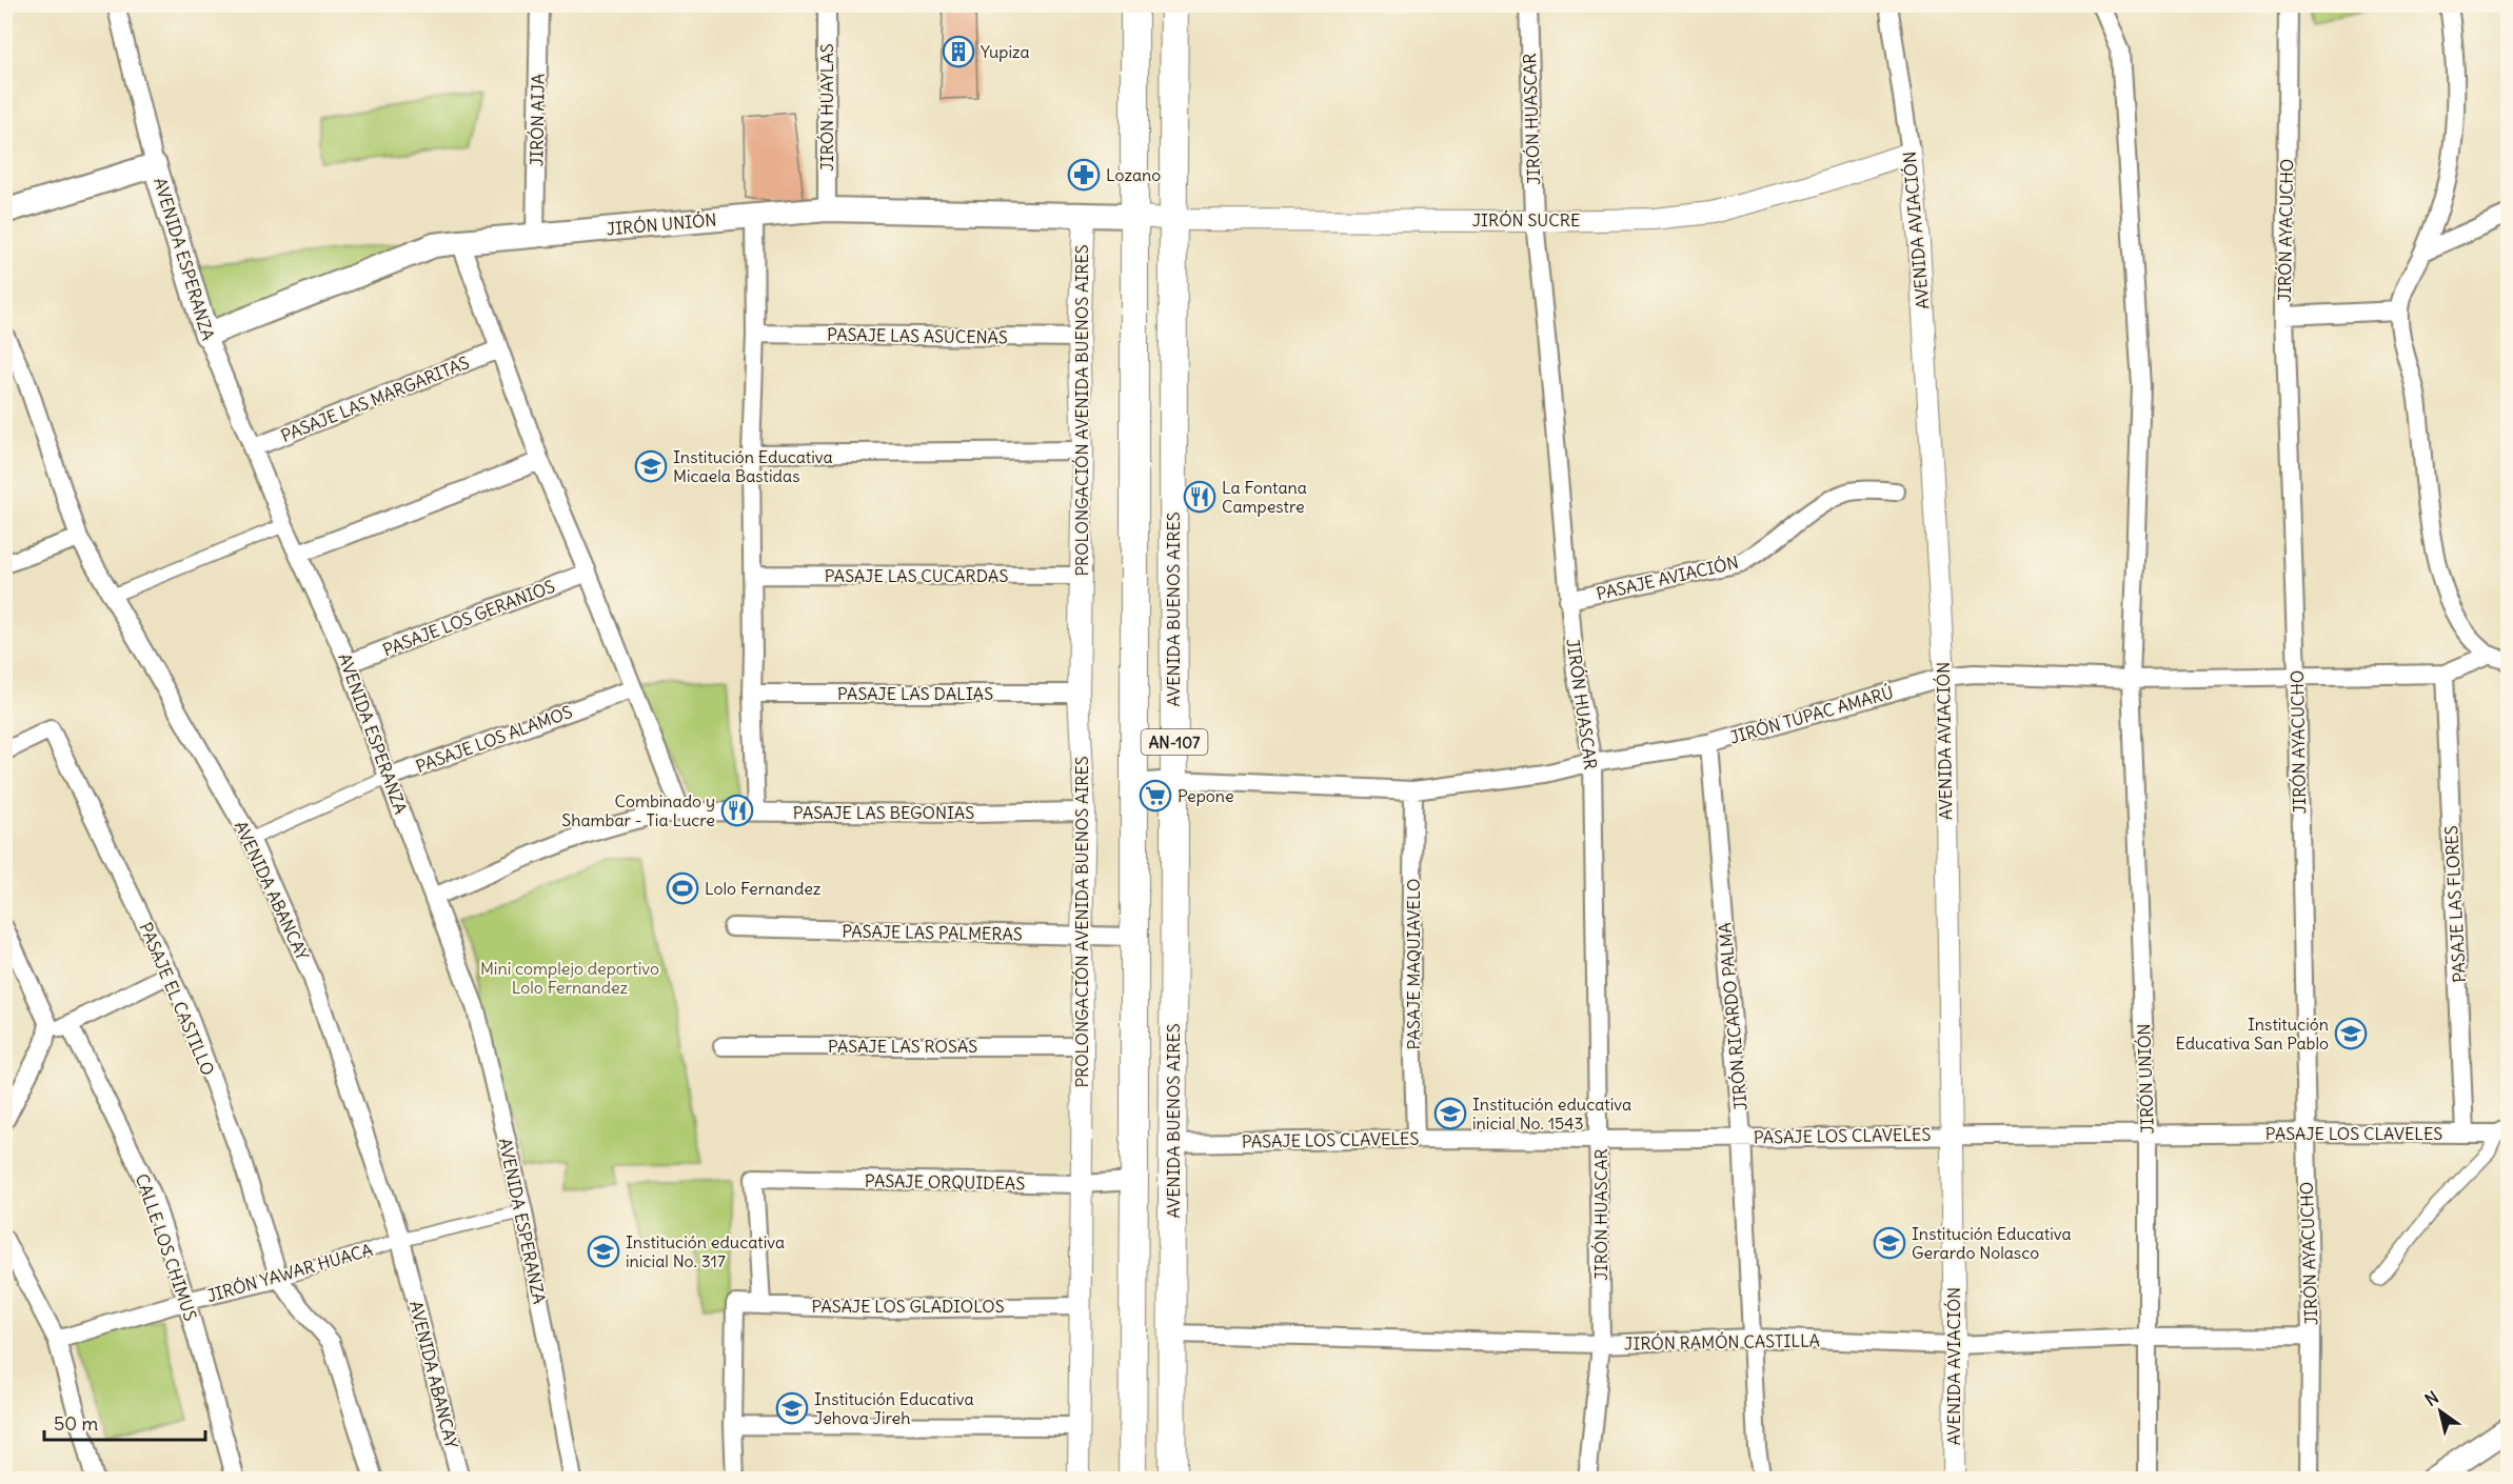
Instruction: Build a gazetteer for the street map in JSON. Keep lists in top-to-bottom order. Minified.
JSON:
{"streets":{"main road":["JIRÓN UNIÓN","AVENIDA ESPERANZA","AVENIDA BUENOS AIRES","AN-107"],"street":["JIRÓN HUAYLAS","JIRÓN HUASCAR","JIRÓN AIJA","JIRÓN SUCRE","AVENIDA AVIACIÓN","JIRÓN AYACUCHO","PASAJE LAS ASUCENAS","PASAJE LAS MARGARITAS","PROLONGACIÓN AVENIDA BUENOS AIRES","PASAJE LAS CUCARDAS","PASAJE AVIACIÓN","PASAJE LOS GERANIOS","PASAJE LAS DALIAS","JIRÓN TUPAC AMARÚ","PASAJE LOS ALAMOS","PASAJE LAS BEGONIAS","AVENIDA ABANCAY","PASAJE LAS FLORES","PASAJE LAS PALMERAS","PASAJE MAQUIAVELO","PASAJE EL CASTILLO","JIRÓN RICARDO PALMA","PASAJE LAS ROSAS","PASAJE LOS CLAVELES","PASAJE ORQUIDEAS","CALLE LOS CHIMUS","JIRÓN YAWAR HUACA","PASAJE LOS GLADIOLOS","JIRÓN RAMÓN CASTILLA"]},"crossings":[["JIRÓN HUAYLAS","JIRÓN UNIÓN"],["JIRÓN HUASCAR","JIRÓN SUCRE"],["JIRÓN HUASCAR","PASAJE AVIACIÓN"],["JIRÓN HUASCAR","JIRÓN TUPAC AMARÚ"],["JIRÓN HUASCAR","PASAJE LOS CLAVELES"],["JIRÓN HUASCAR","JIRÓN RAMÓN CASTILLA"],["JIRÓN AIJA","JIRÓN UNIÓN"],["JIRÓN SUCRE","JIRÓN UNIÓN"],["JIRÓN SUCRE","AVENIDA AVIACIÓN"],["JIRÓN SUCRE","AVENIDA BUENOS AIRES"],["JIRÓN SUCRE","AN-107"],["JIRÓN UNIÓN","AVENIDA ESPERANZA"],["JIRÓN UNIÓN","PROLONGACIÓN AVENIDA BUENOS AIRES"],["JIRÓN UNIÓN","JIRÓN TUPAC AMARÚ"],["JIRÓN UNIÓN","AN-107"],["JIRÓN UNIÓN","PASAJE LOS CLAVELES"],["JIRÓN UNIÓN","JIRÓN RAMÓN CASTILLA"],["AVENIDA AVIACIÓN","JIRÓN TUPAC AMARÚ"],["AVENIDA AVIACIÓN","PASAJE LOS CLAVELES"],["AVENIDA AVIACIÓN","JIRÓN RAMÓN CASTILLA"],["JIRÓN AYACUCHO","JIRÓN TUPAC AMARÚ"],["JIRÓN AYACUCHO","PASAJE LOS CLAVELES"],["JIRÓN AYACUCHO","JIRÓN RAMÓN CASTILLA"],["AVENIDA ESPERANZA","PASAJE LAS MARGARITAS"],["AVENIDA ESPERANZA","PASAJE LOS GERANIOS"],["AVENIDA ESPERANZA","PASAJE LOS ALAMOS"],["AVENIDA ESPERANZA","PASAJE LAS BEGONIAS"],["AVENIDA ESPERANZA","JIRÓN YAWAR HUACA"],["PASAJE LAS ASUCENAS","PROLONGACIÓN AVENIDA BUENOS AIRES"],["PROLONGACIÓN AVENIDA BUENOS AIRES","PASAJE LAS CUCARDAS"],["PROLONGACIÓN AVENIDA BUENOS AIRES","PASAJE LAS DALIAS"],["PROLONGACIÓN AVENIDA BUENOS AIRES","PASAJE LAS BEGONIAS"],["PROLONGACIÓN AVENIDA BUENOS AIRES","PASAJE LAS PALMERAS"],["PROLONGACIÓN AVENIDA BUENOS AIRES","PASAJE LAS ROSAS"],["PROLONGACIÓN AVENIDA BUENOS AIRES","PASAJE ORQUIDEAS"],["PROLONGACIÓN AVENIDA BUENOS AIRES","PASAJE LOS GLADIOLOS"],["AVENIDA BUENOS AIRES","JIRÓN TUPAC AMARÚ"],["AVENIDA BUENOS AIRES","PASAJE LOS CLAVELES"],["AVENIDA BUENOS AIRES","JIRÓN RAMÓN CASTILLA"],["JIRÓN TUPAC AMARÚ","AN-107"],["JIRÓN TUPAC AMARÚ","PASAJE LAS FLORES"],["JIRÓN TUPAC AMARÚ","PASAJE MAQUIAVELO"],["JIRÓN TUPAC AMARÚ","JIRÓN RICARDO PALMA"],["PASAJE LOS ALAMOS","AVENIDA ABANCAY"],["AN-107","PASAJE LAS PALMERAS"],["AN-107","PASAJE ORQUIDEAS"],["AVENIDA ABANCAY","JIRÓN YAWAR HUACA"],["PASAJE LAS FLORES","PASAJE LOS CLAVELES"],["PASAJE MAQUIAVELO","PASAJE LOS CLAVELES"],["PASAJE EL CASTILLO","JIRÓN YAWAR HUACA"],["JIRÓN RICARDO PALMA","PASAJE LOS CLAVELES"],["JIRÓN RICARDO PALMA","JIRÓN RAMÓN CASTILLA"],["PASAJE ORQUIDEAS","PASAJE LOS GLADIOLOS"],["CALLE LOS CHIMUS","JIRÓN YAWAR HUACA"]],"parks":["Mini complejo deportivo Lolo Fernandez"],"places":{"building":["Yupiza"],"pharmacy":["Lozano"],"school or university":["Institución Educativa Micaela Bastidas","Institución Educativa San Pablo","Institución educativa inicial No. 1543","Institución Educativa Gerardo Nolasco","Institución educativa inicial No. 317","Institución Educativa Jehova Jireh"],"restaurant":["La Fontana Campestre","Combinado y Shambar - Tia Lucre"],"supermarket":["Pepone"],"sports":["Lolo Fernandez"]},"scale_bar":"50 m","north":"top left"}
